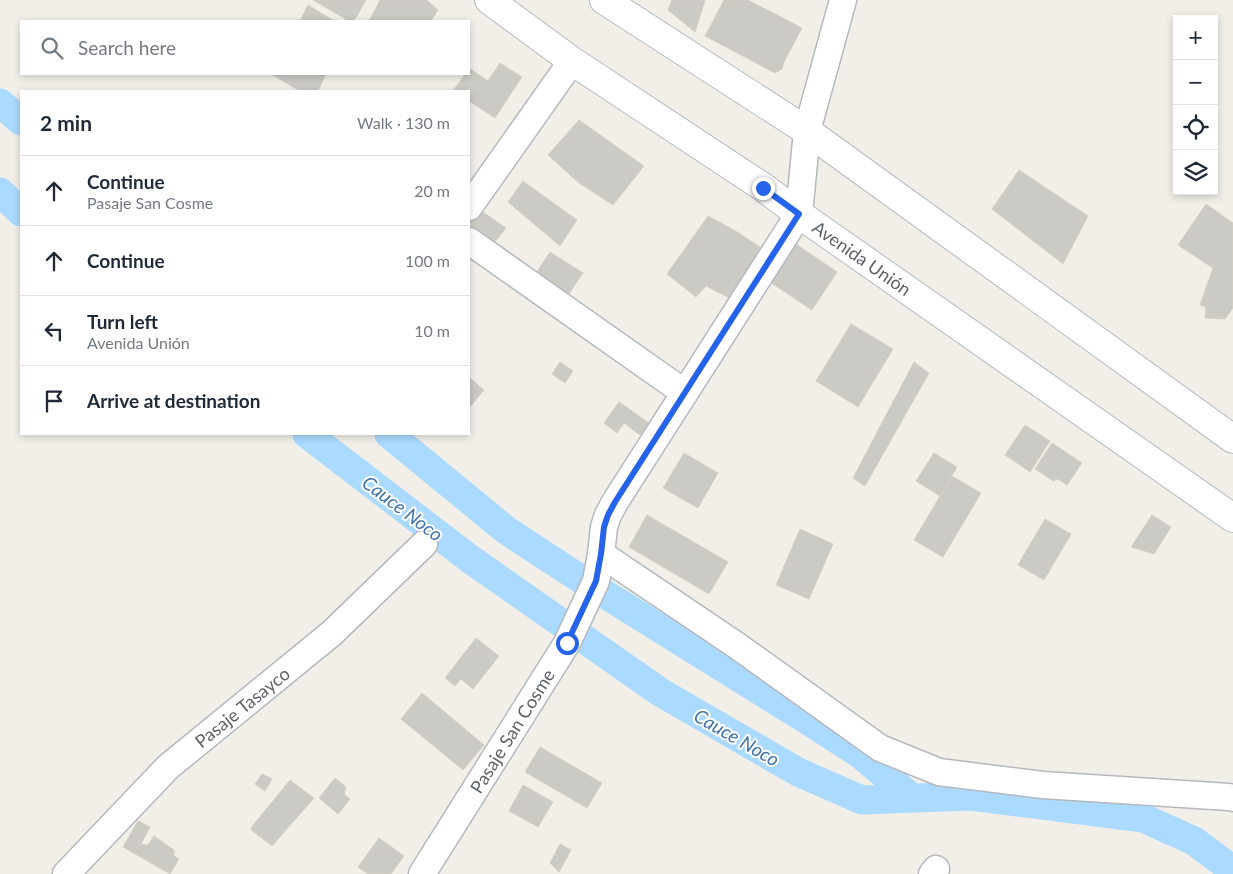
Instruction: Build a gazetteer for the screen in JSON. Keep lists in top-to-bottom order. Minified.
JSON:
{"streets":{"main road":["Avenida Unión"],"street":["Pasaje Tasayco","Pasaje San Cosme"]},"crossings":[["Avenida Unión","Pasaje San Cosme"]],"water":["Cauce Noco"],"page":{"map_buttons":["+","−"],"search":"Search here","heading":["2 min","Walk · 130 m"],"list":[["Continue","Pasaje San Cosme","20 m"],["Continue","100 m"],["Turn left","Avenida Unión","10 m"],"Arrive at destination"]}}
